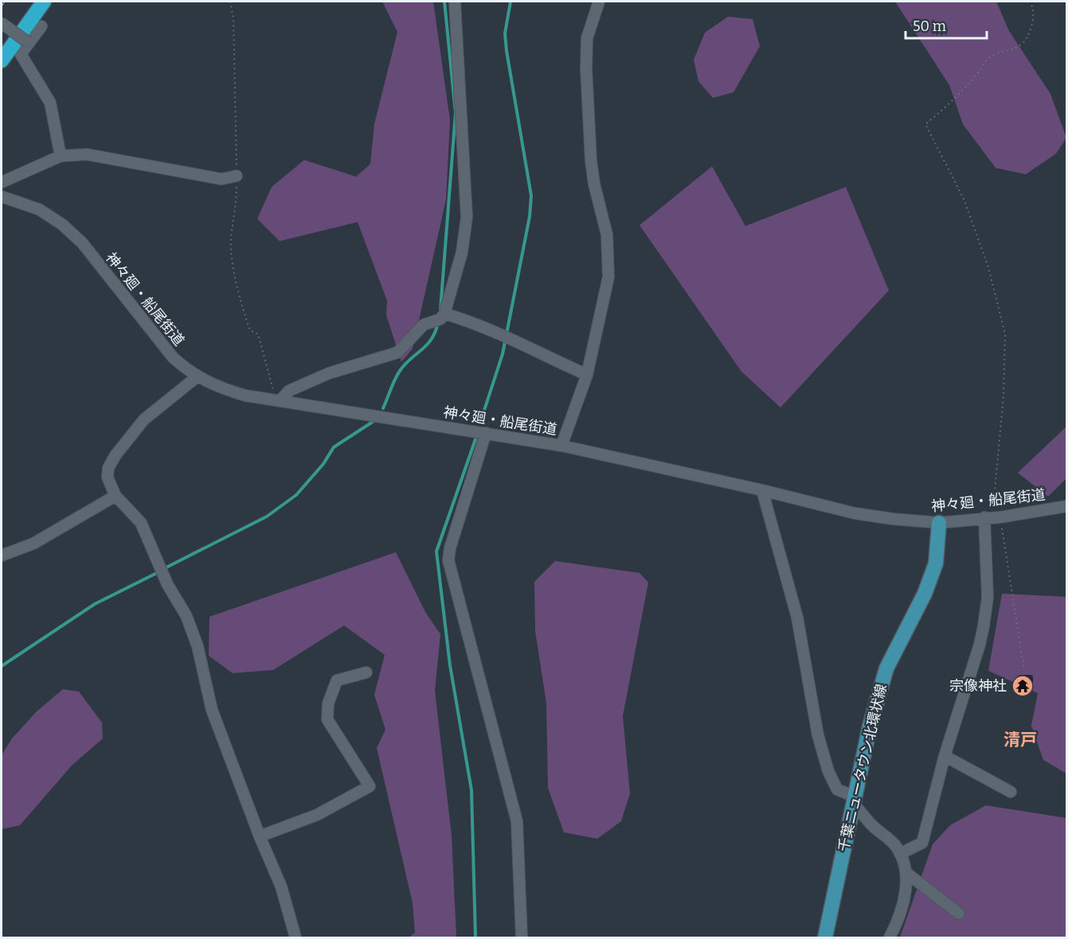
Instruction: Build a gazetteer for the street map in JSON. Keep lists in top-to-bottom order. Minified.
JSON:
{"streets":{"main road":["千葉ニュータウン北環状線"],"street":["神々廻・船尾街道"]},"crossings":[["神々廻・船尾街道","千葉ニュータウン北環状線"]],"districts":["清戸"],"places":{"temple":["宗像神社"]},"scale_bar":"50 m"}
